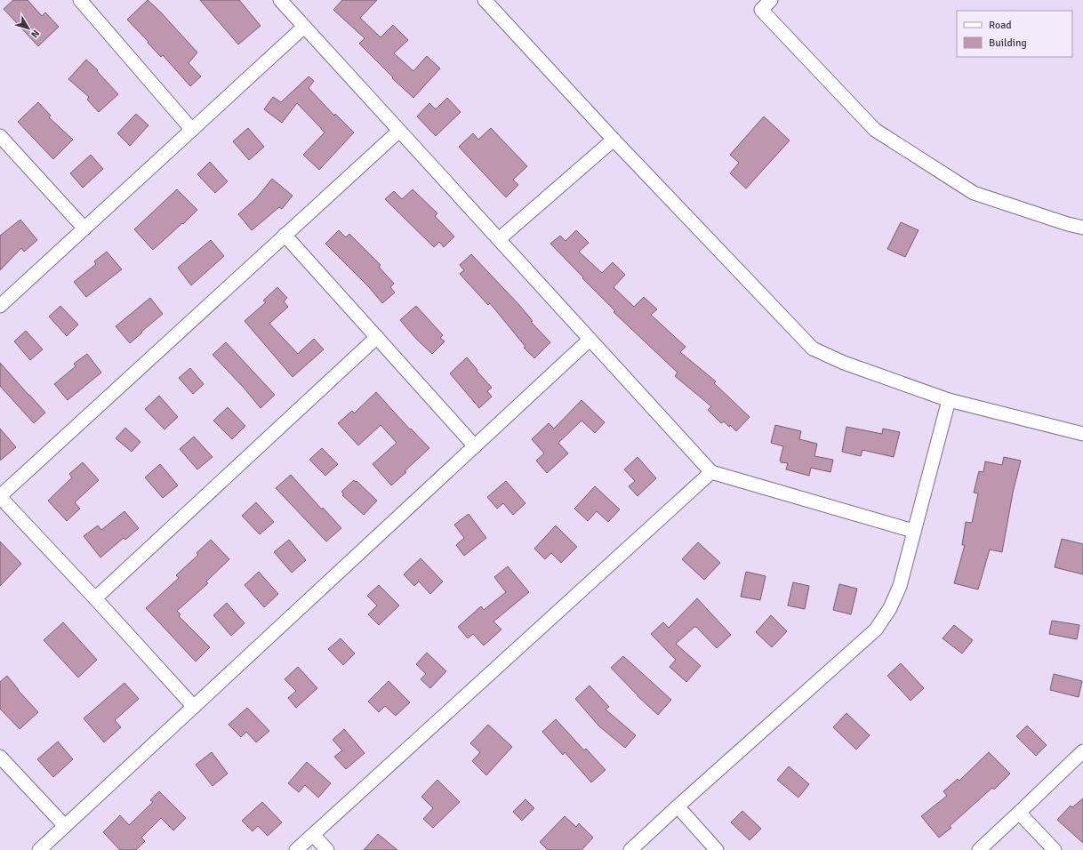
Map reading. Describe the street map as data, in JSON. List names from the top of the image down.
{
  "legend": ["Road", "Building"],
  "north": "bottom right"
}
